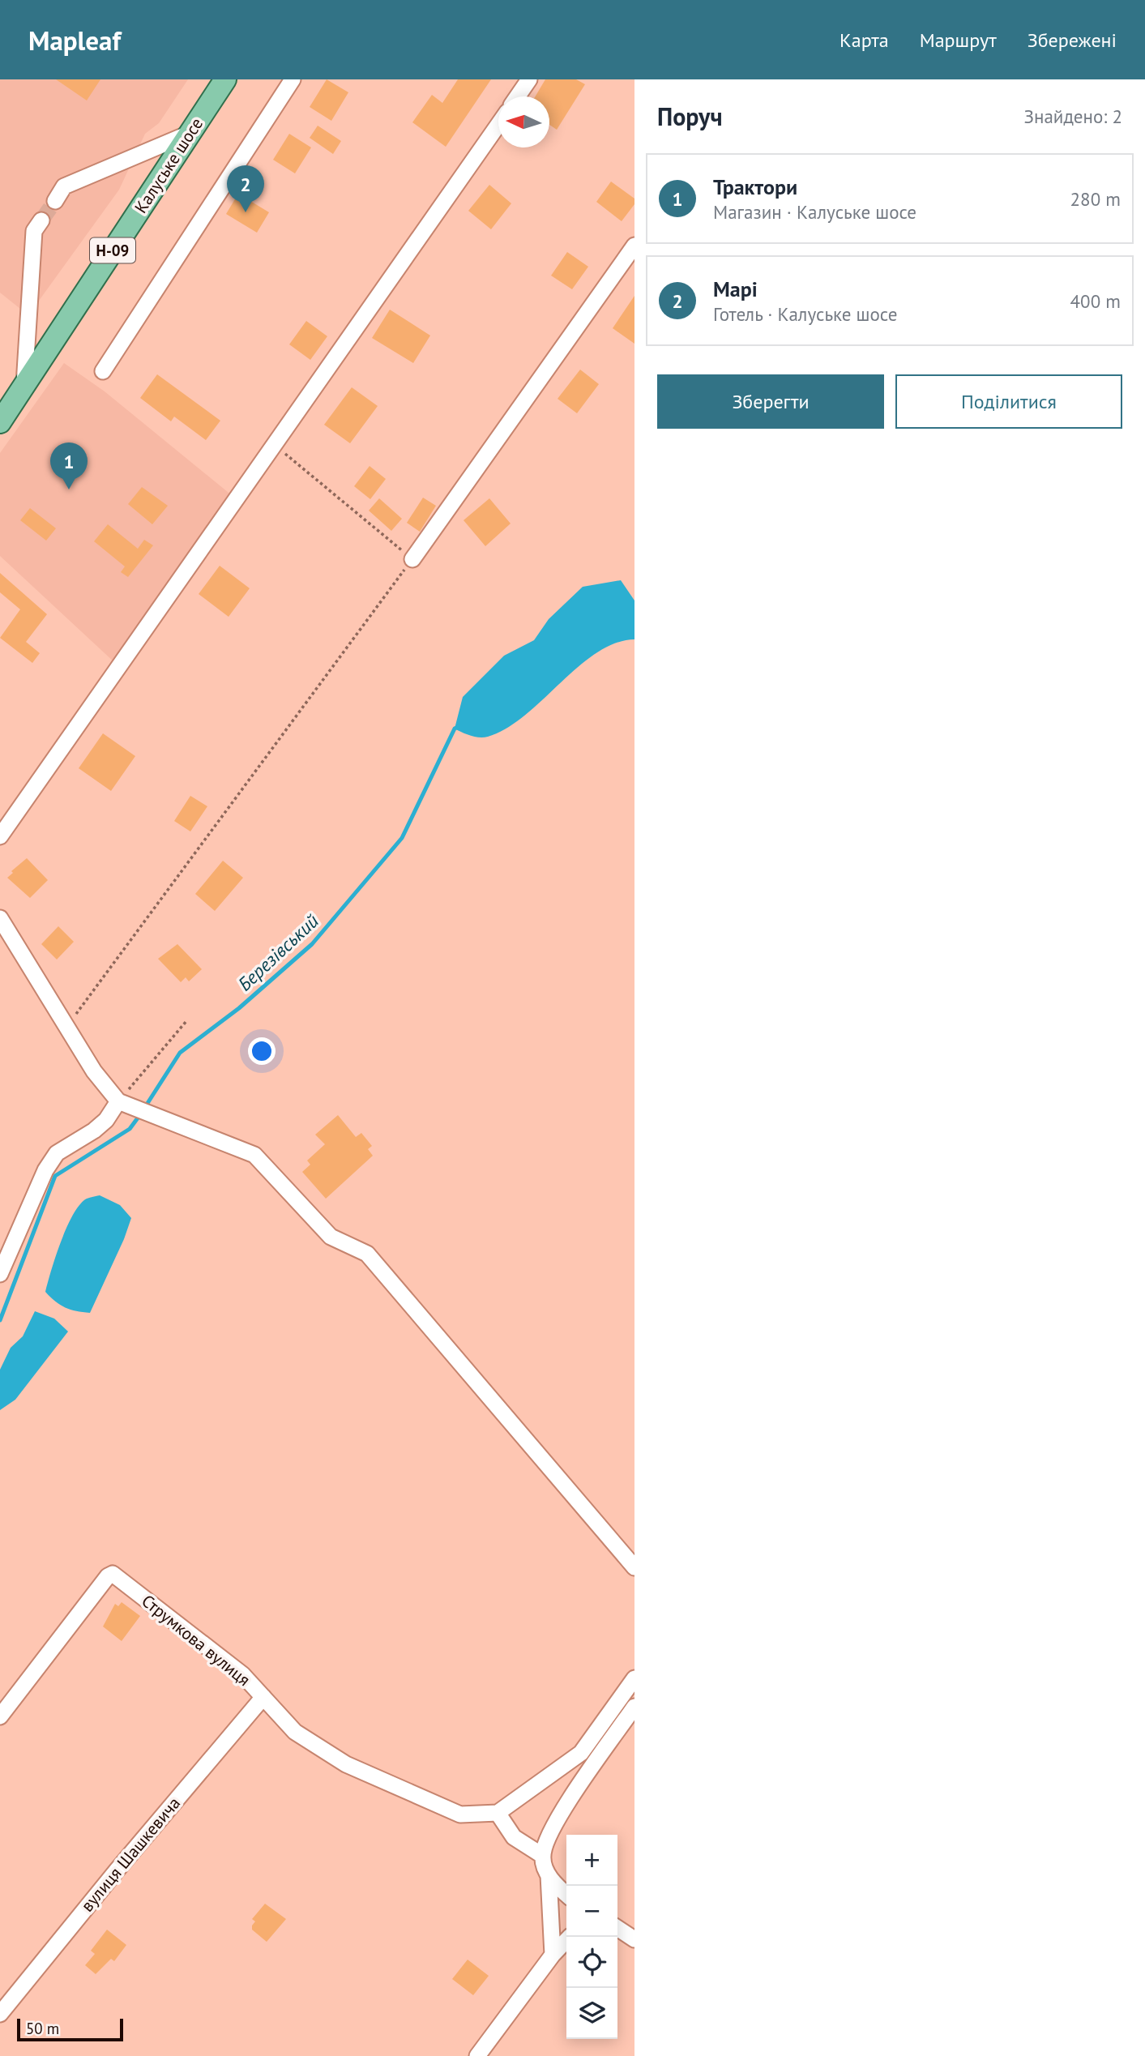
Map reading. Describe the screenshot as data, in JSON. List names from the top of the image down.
{
  "streets": {
    "main road": ["Калуське шосе", "Н-09"],
    "street": ["Струмкова вулиця", "вулиця Шашкевича"]
  },
  "crossings": [
    ["Струмкова вулиця", "вулиця Шашкевича"]
  ],
  "water": ["Березівський"],
  "scale_bar": "50 m",
  "north": "left",
  "page": {
    "header": "Mapleaf",
    "nav": ["Карта", "Маршрут", "Збережені"],
    "heading": ["Поруч", "Знайдено: 2"],
    "list": [
      {
        "mark": "1",
        "name": "Трактори",
        "note": "Магазин · Калуське шосе",
        "value": "280 m"
      },
      {
        "mark": "2",
        "name": "Марі",
        "note": "Готель · Калуське шосе",
        "value": "400 m"
      }
    ],
    "pins": ["2", "1"],
    "buttons": ["Зберегти", "Поділитися"],
    "map_buttons": ["+", "−"],
    "scale": "50 m"
  }
}
